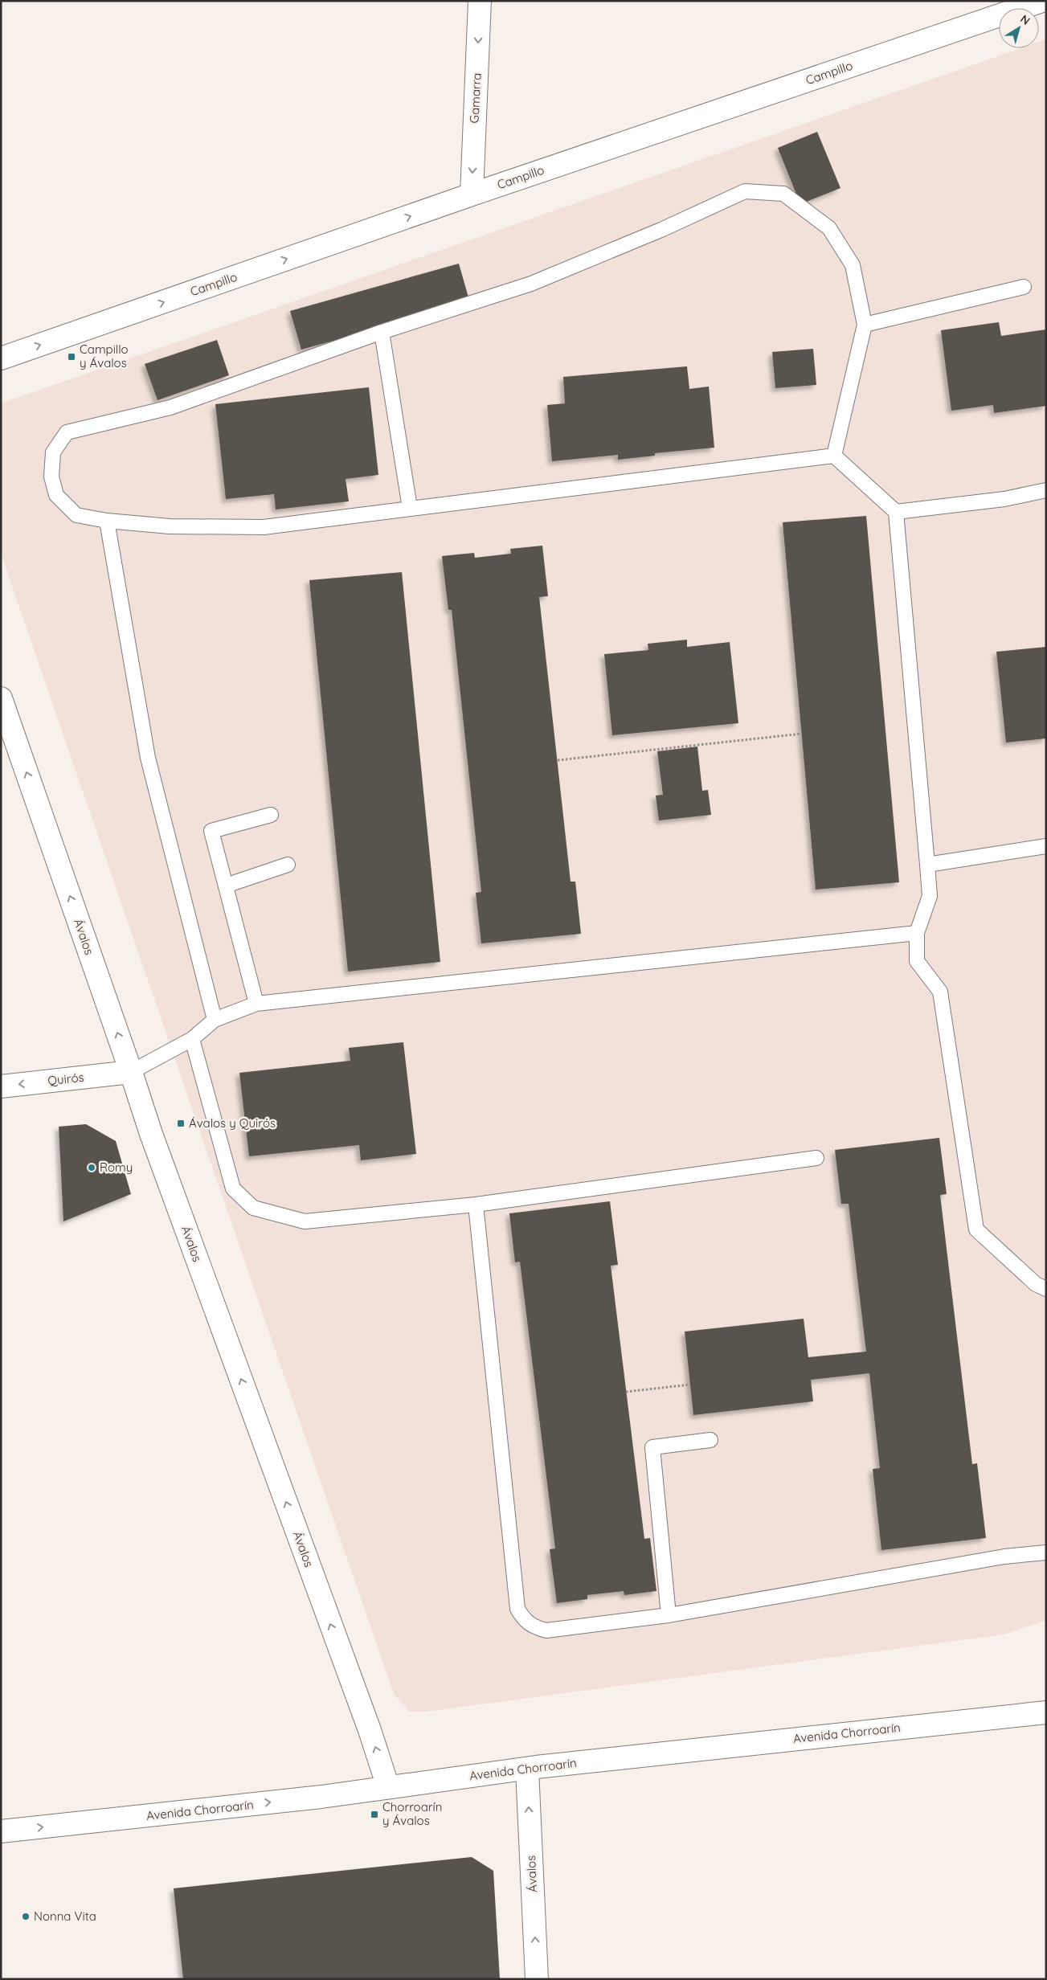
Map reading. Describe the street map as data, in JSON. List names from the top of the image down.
{
  "streets": {
    "street": [
      "Campillo",
      "Gamarra",
      "Ávalos",
      "Quirós",
      "Avenida Chorroarín"
    ]
  },
  "crossings": [
    ["Campillo", "Gamarra"],
    ["Ávalos", "Quirós"],
    ["Ávalos", "Avenida Chorroarín"]
  ],
  "one_way": [
    "Campillo",
    "Gamarra",
    "Ávalos",
    "Quirós",
    "Avenida Chorroarín"
  ],
  "places": {
    "transit": ["Campillo y Ávalos", "Ávalos y Quirós", "Chorroarín y Ávalos"],
    "other": ["Romy", "Nonna Vita"]
  },
  "north": "top right"
}
